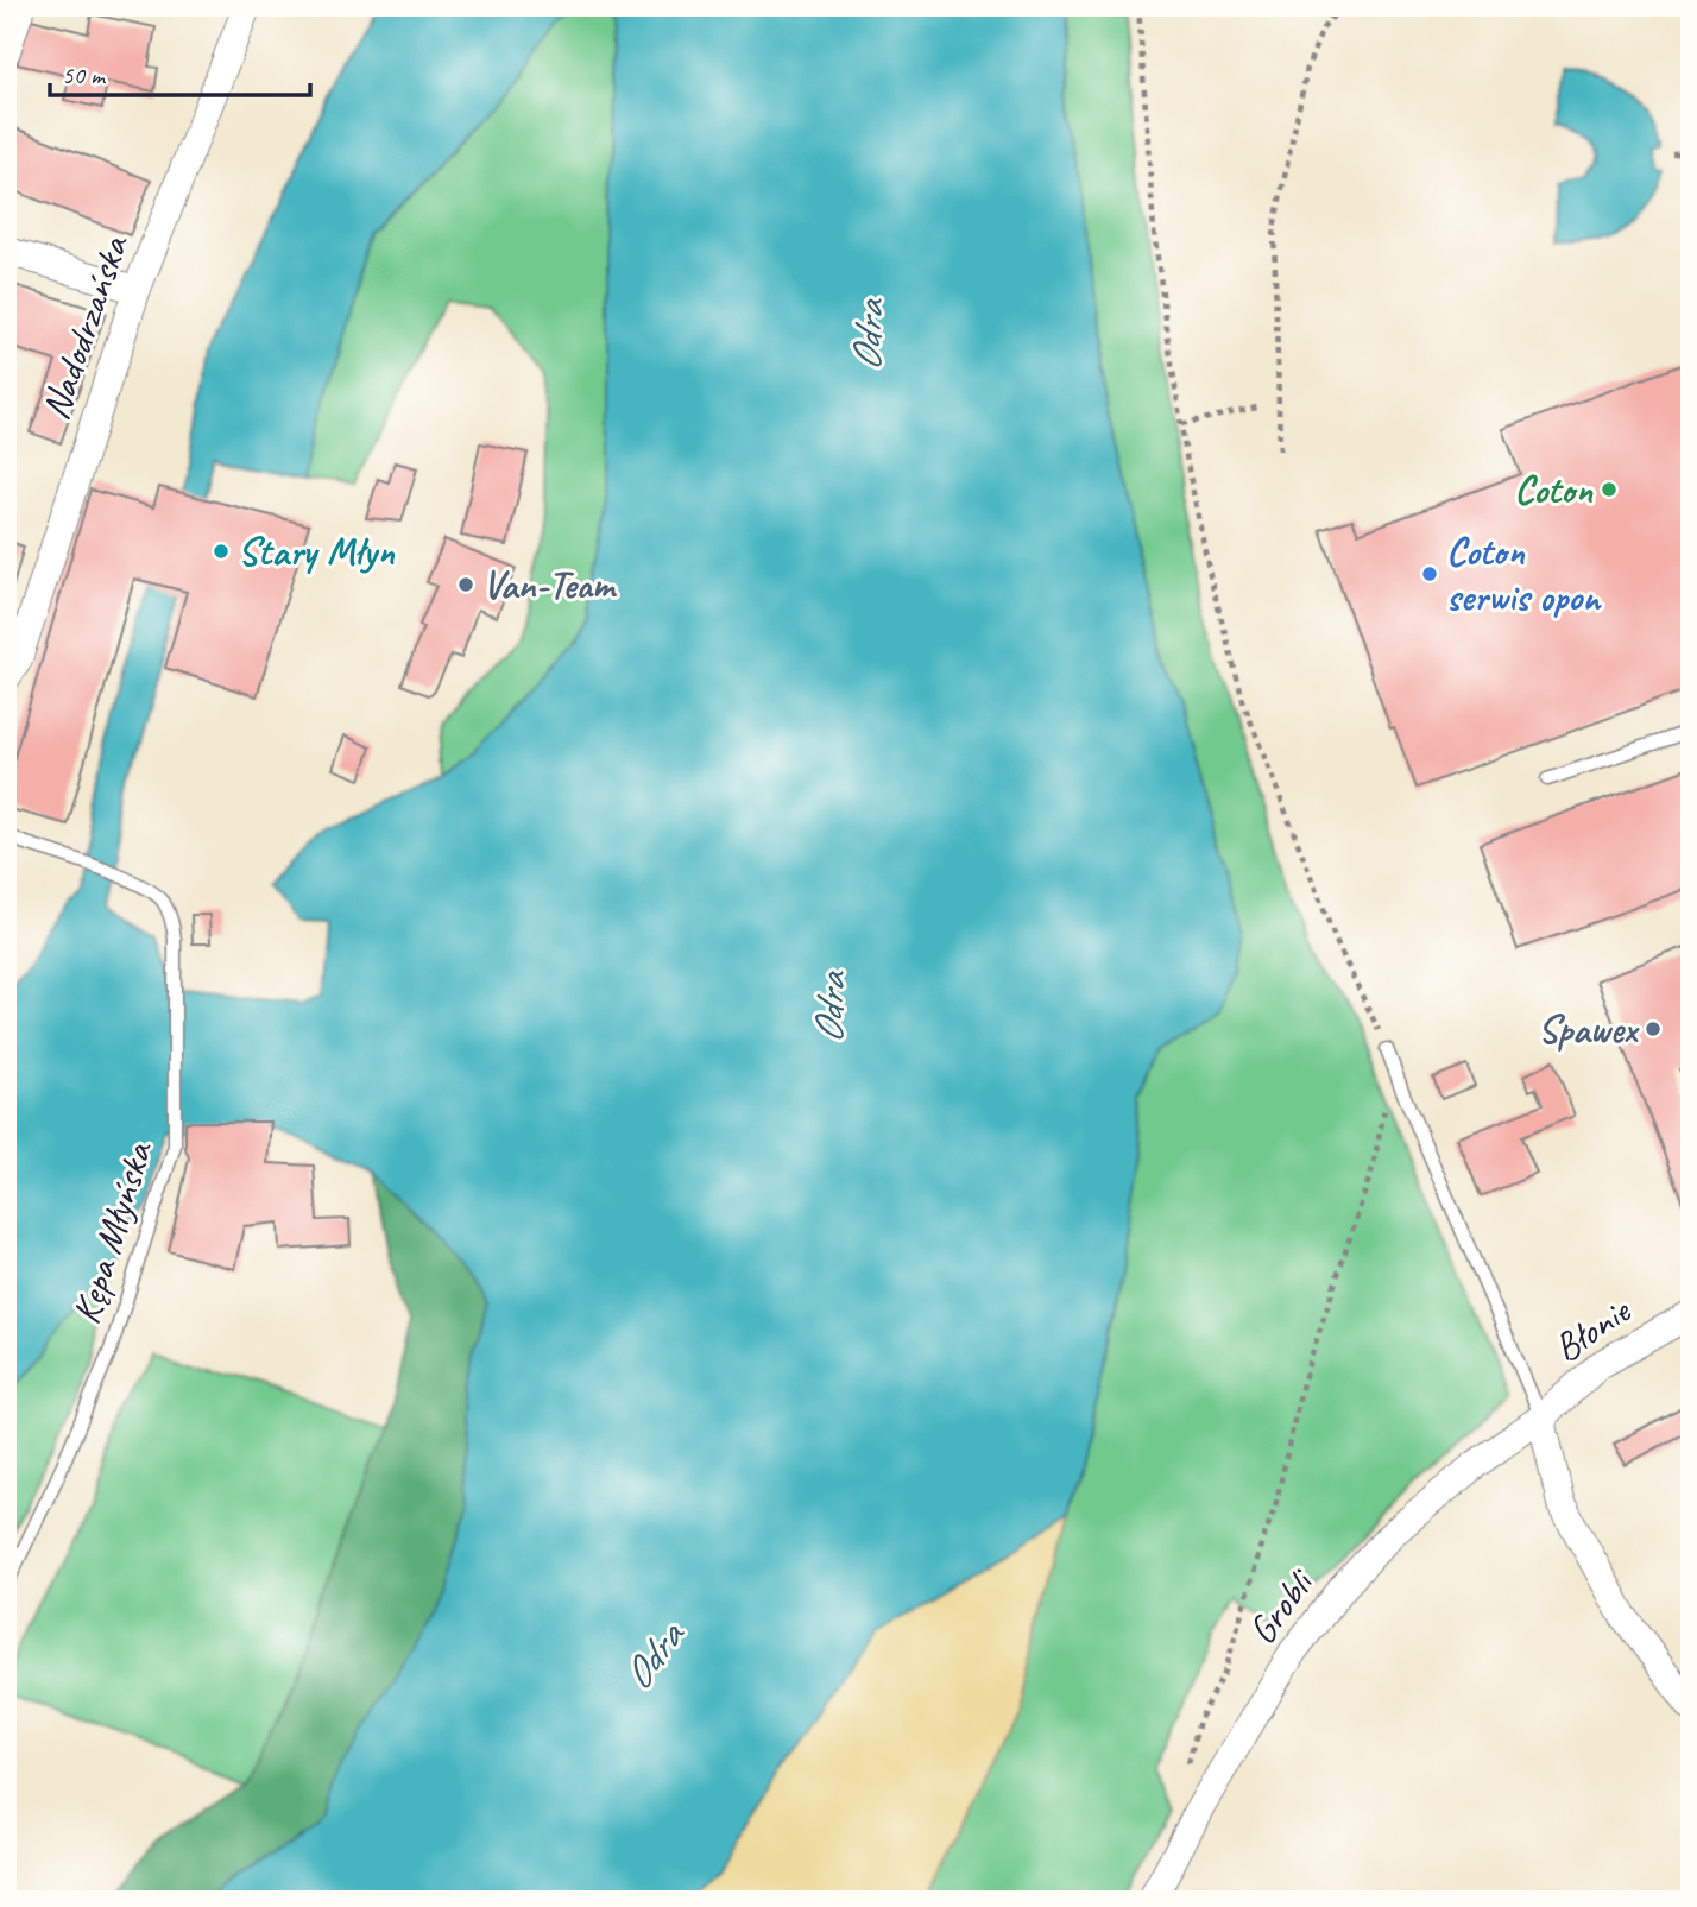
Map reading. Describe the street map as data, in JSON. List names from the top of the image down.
{
  "streets": {
    "street": ["Nadodrzańska", "Błonie", "Grobli"],
    "lane": ["Kępa Młyńska"]
  },
  "crossings": [
    ["Błonie", "Grobli"]
  ],
  "water": ["Odra"],
  "places": [
    "Coton",
    "Stary Młyn",
    "Coton serwis opon",
    "Van-Team",
    "Spawex"
  ],
  "scale_bar": "50 m"
}
